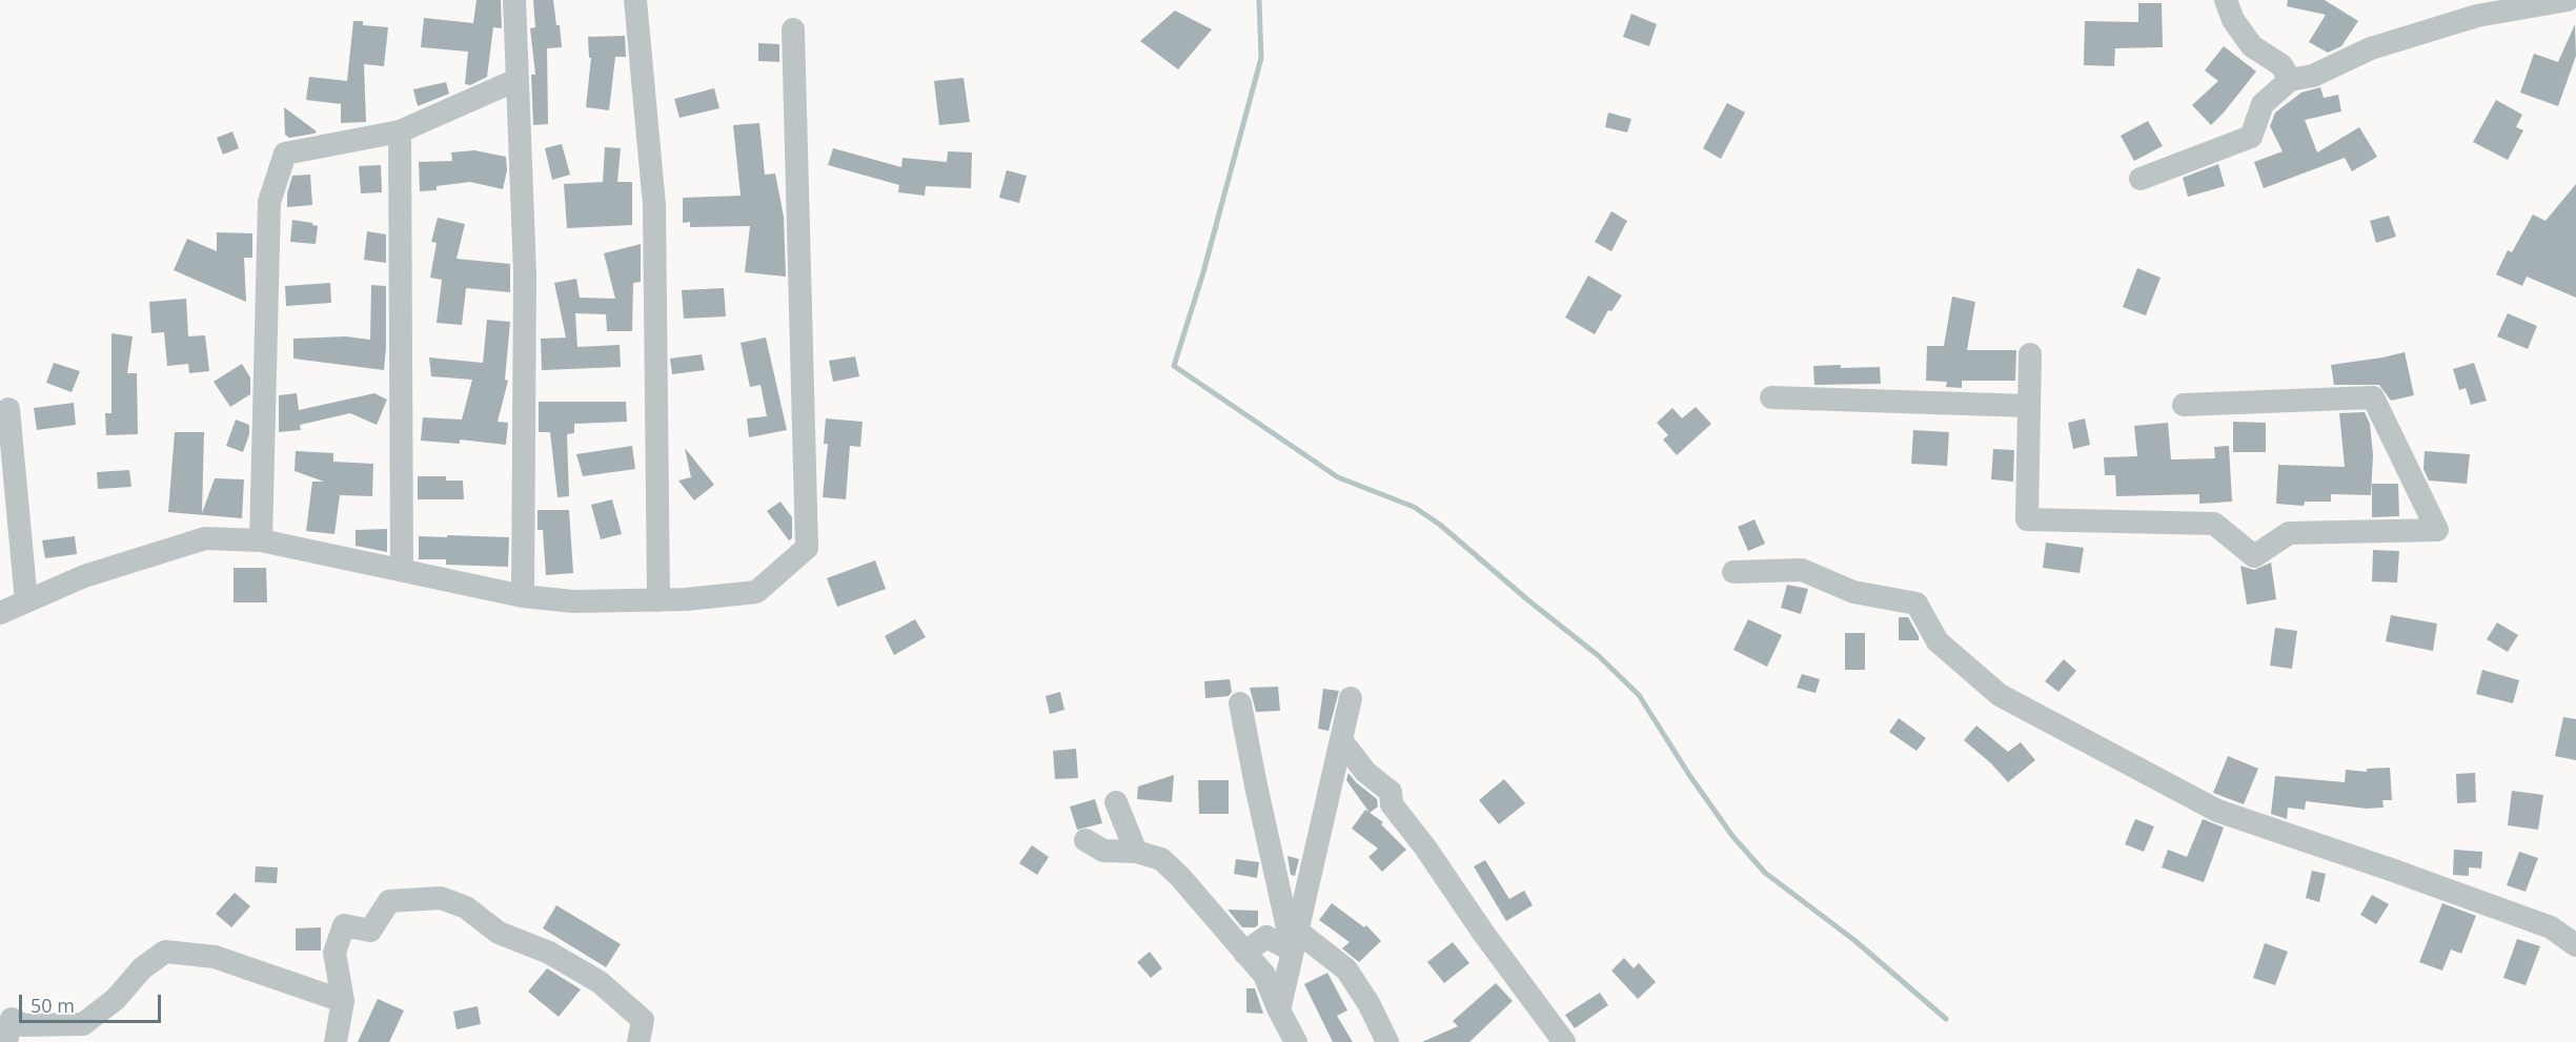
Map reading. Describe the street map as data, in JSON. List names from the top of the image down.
{
  "scale_bar": "50 m"
}
